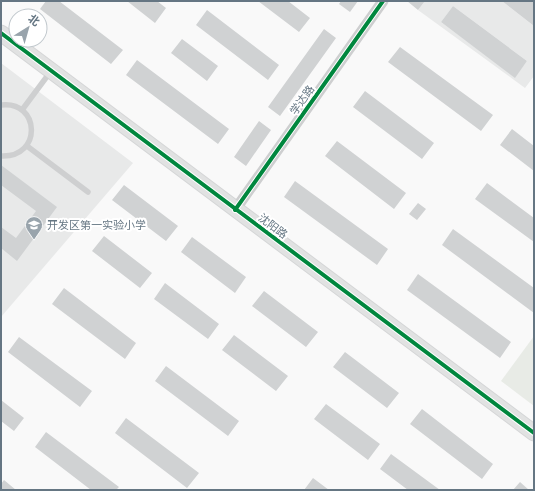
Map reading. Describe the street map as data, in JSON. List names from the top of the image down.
{
  "streets": {
    "street": ["学达路", "沈阳路"]
  },
  "crossings": [
    ["学达路", "沈阳路"]
  ],
  "places": {
    "school or university": ["开发区第一实验小学"]
  },
  "north": "top right"
}
